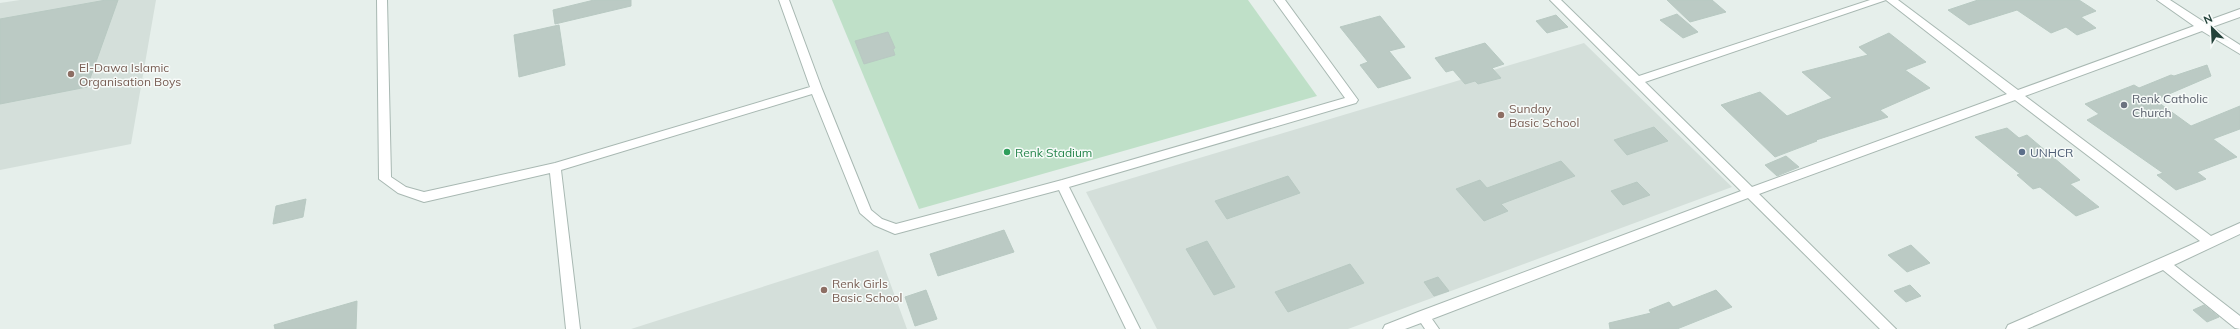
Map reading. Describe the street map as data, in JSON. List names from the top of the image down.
{
  "places": [
    "El-Dawa Islamic Organisation Boys",
    "Renk Catholic Church",
    "Sunday Basic School",
    "Renk Stadium",
    "UNHCR",
    "Renk Girls Basic School"
  ],
  "north": "top left"
}
